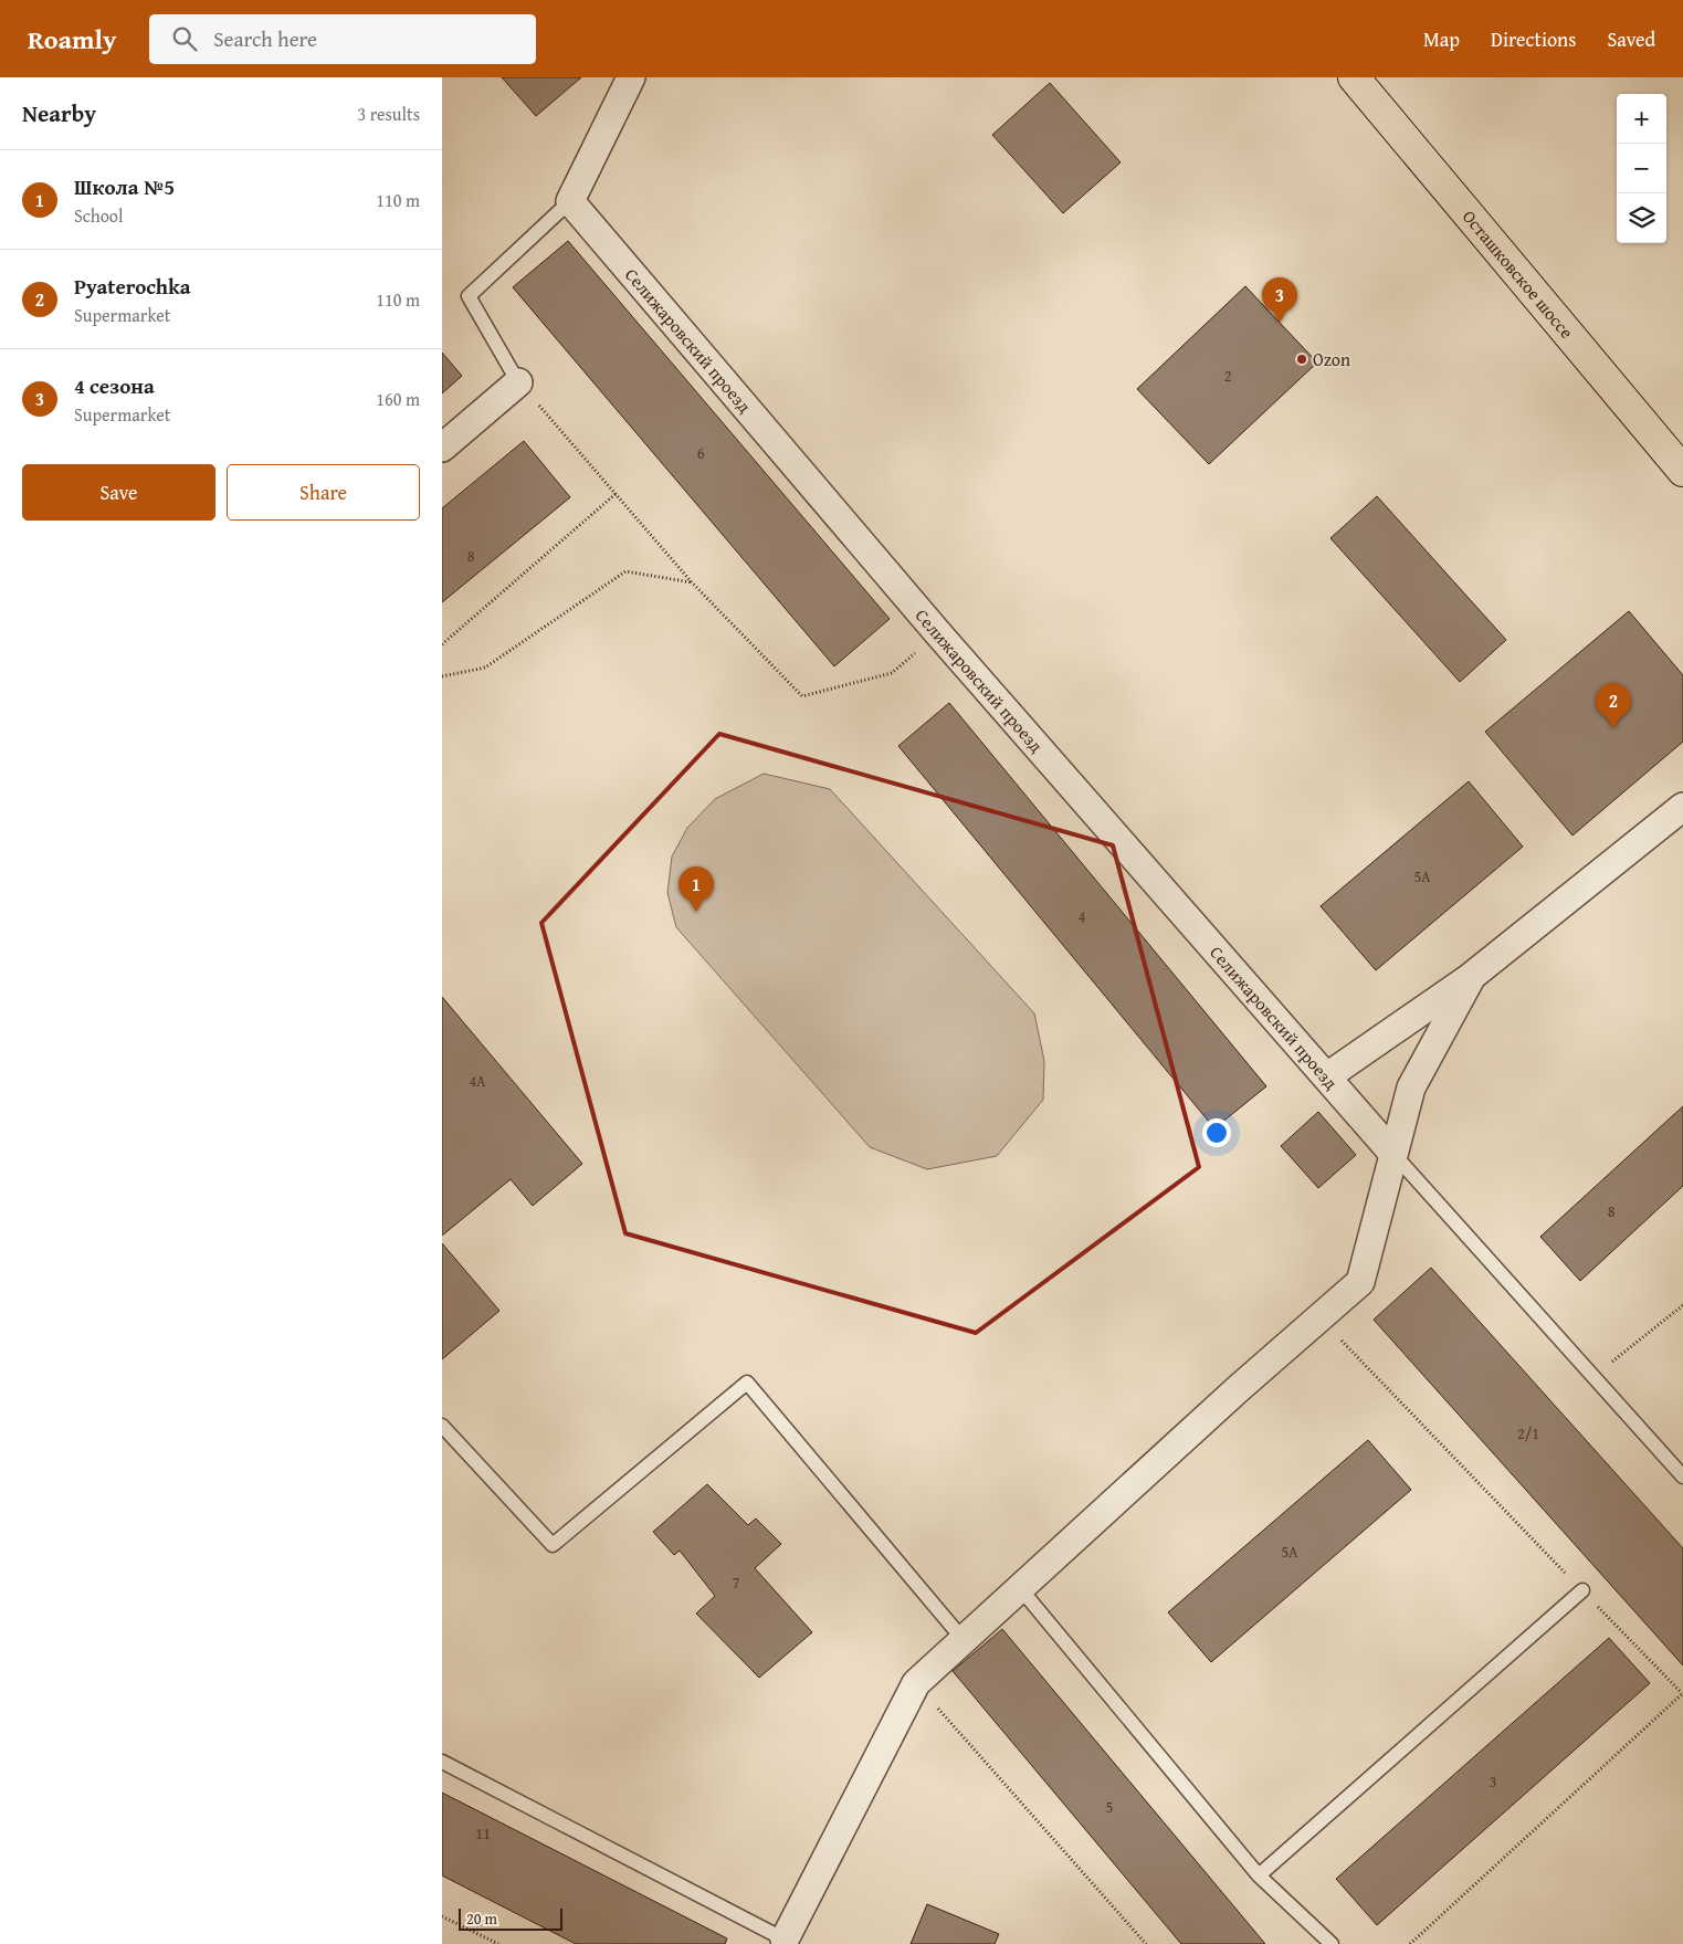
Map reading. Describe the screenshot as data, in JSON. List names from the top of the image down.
{
  "streets": {
    "main road": ["Осташковское шоссе"],
    "street": ["Селижаровский проезд"]
  },
  "places": ["Ozon"],
  "house_numbers": [
    "2",
    "6",
    "8",
    "5А",
    "4",
    "4А",
    "8",
    "2/1",
    "5А",
    "7",
    "3",
    "5",
    "11"
  ],
  "scale_bar": "20 m",
  "page": {
    "header": "Roamly",
    "search": "Search here",
    "nav": ["Map", "Directions", "Saved"],
    "heading": ["Nearby", "3 results"],
    "map_buttons": ["+", "−"],
    "list": [
      {
        "mark": "1",
        "name": "Школа №5",
        "note": "School",
        "value": "110 m"
      },
      {
        "mark": "2",
        "name": "Pyaterochka",
        "note": "Supermarket",
        "value": "110 m"
      },
      {
        "mark": "3",
        "name": "4 сезона",
        "note": "Supermarket",
        "value": "160 m"
      }
    ],
    "pins": ["3", "2", "1"],
    "buttons": ["Save", "Share"],
    "scale": "20 m"
  }
}
